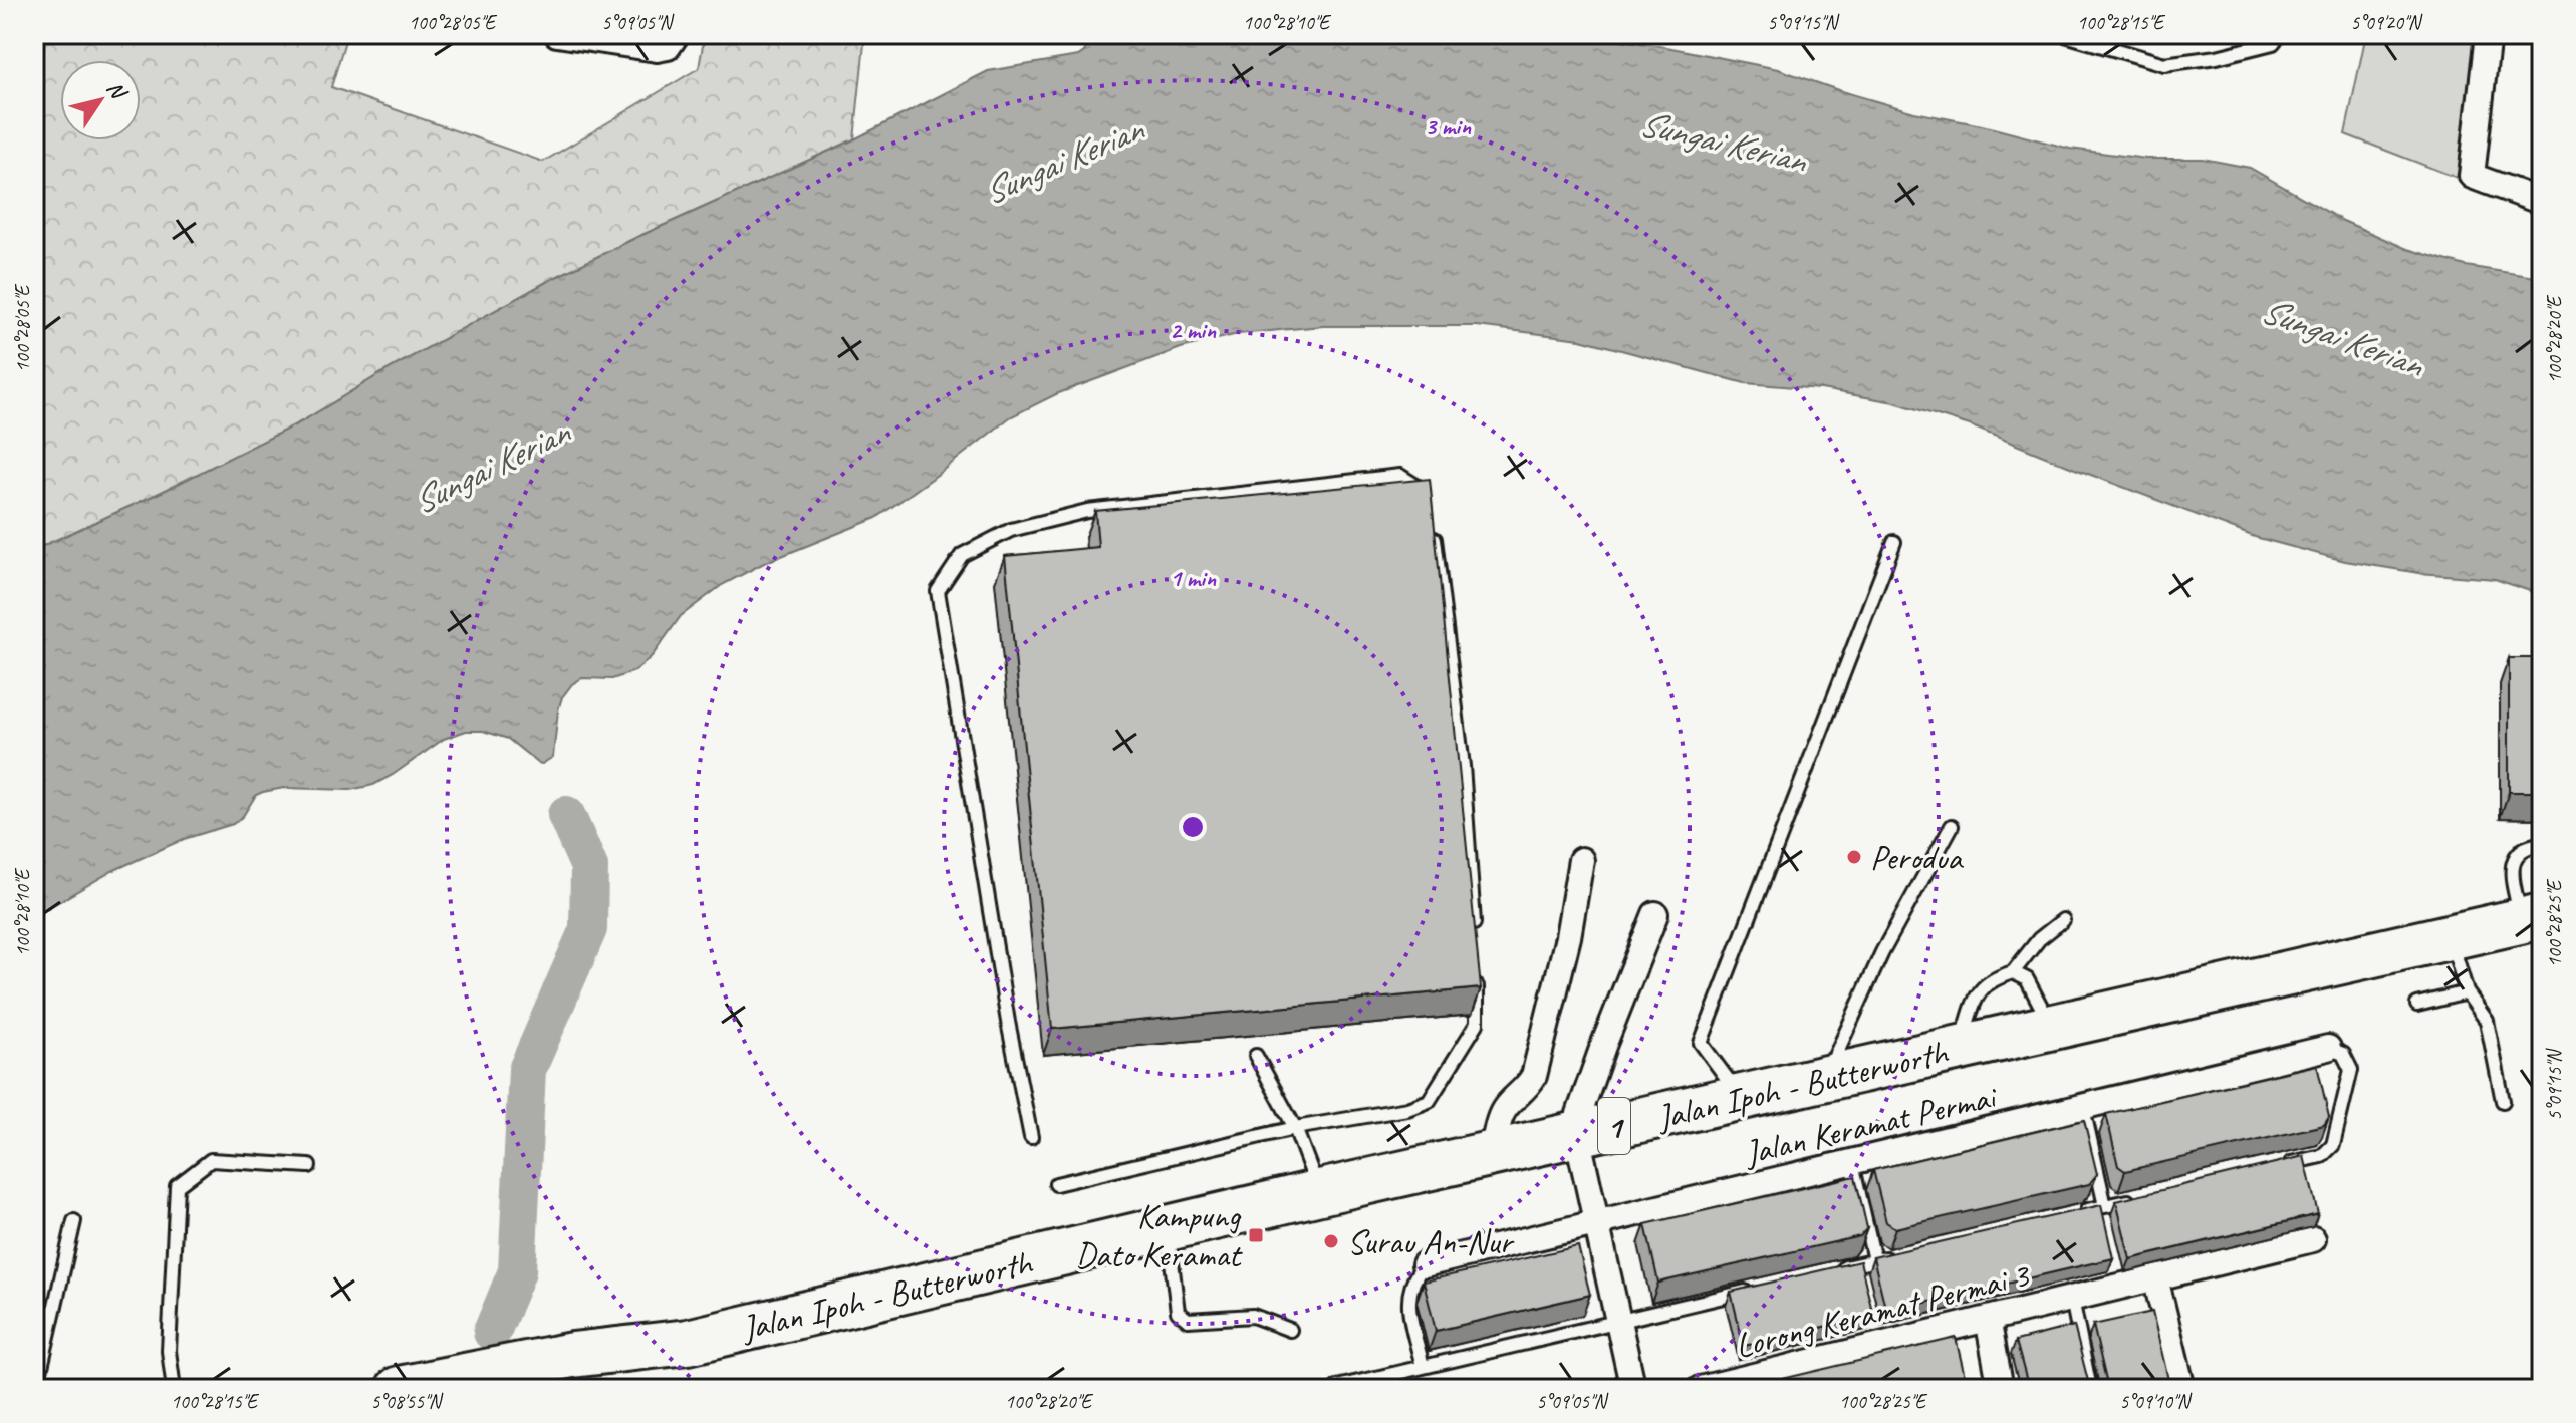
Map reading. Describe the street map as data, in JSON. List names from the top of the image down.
{
  "streets": {
    "highway": ["Jalan Ipoh - Butterworth", "1"],
    "street": ["Jalan Keramat Permai", "Lorong Keramat Permai 3"]
  },
  "water": ["Sungai Kerian"],
  "places": {
    "other": ["Perodua", "Surau An-Nur"],
    "transit": ["Kampung Dato Keramat"]
  },
  "north": "top right",
  "coordinates": [
    "100°28'05\"E",
    "5°09'05\"N",
    "100°28'10\"E",
    "5°09'15\"N",
    "100°28'15\"E",
    "5°09'20\"N",
    "100°28'20\"E",
    "100°28'25\"E",
    "5°08'55\"N",
    "5°09'10\"N"
  ],
  "rings": ["3 min", "2 min", "1 min"]
}
